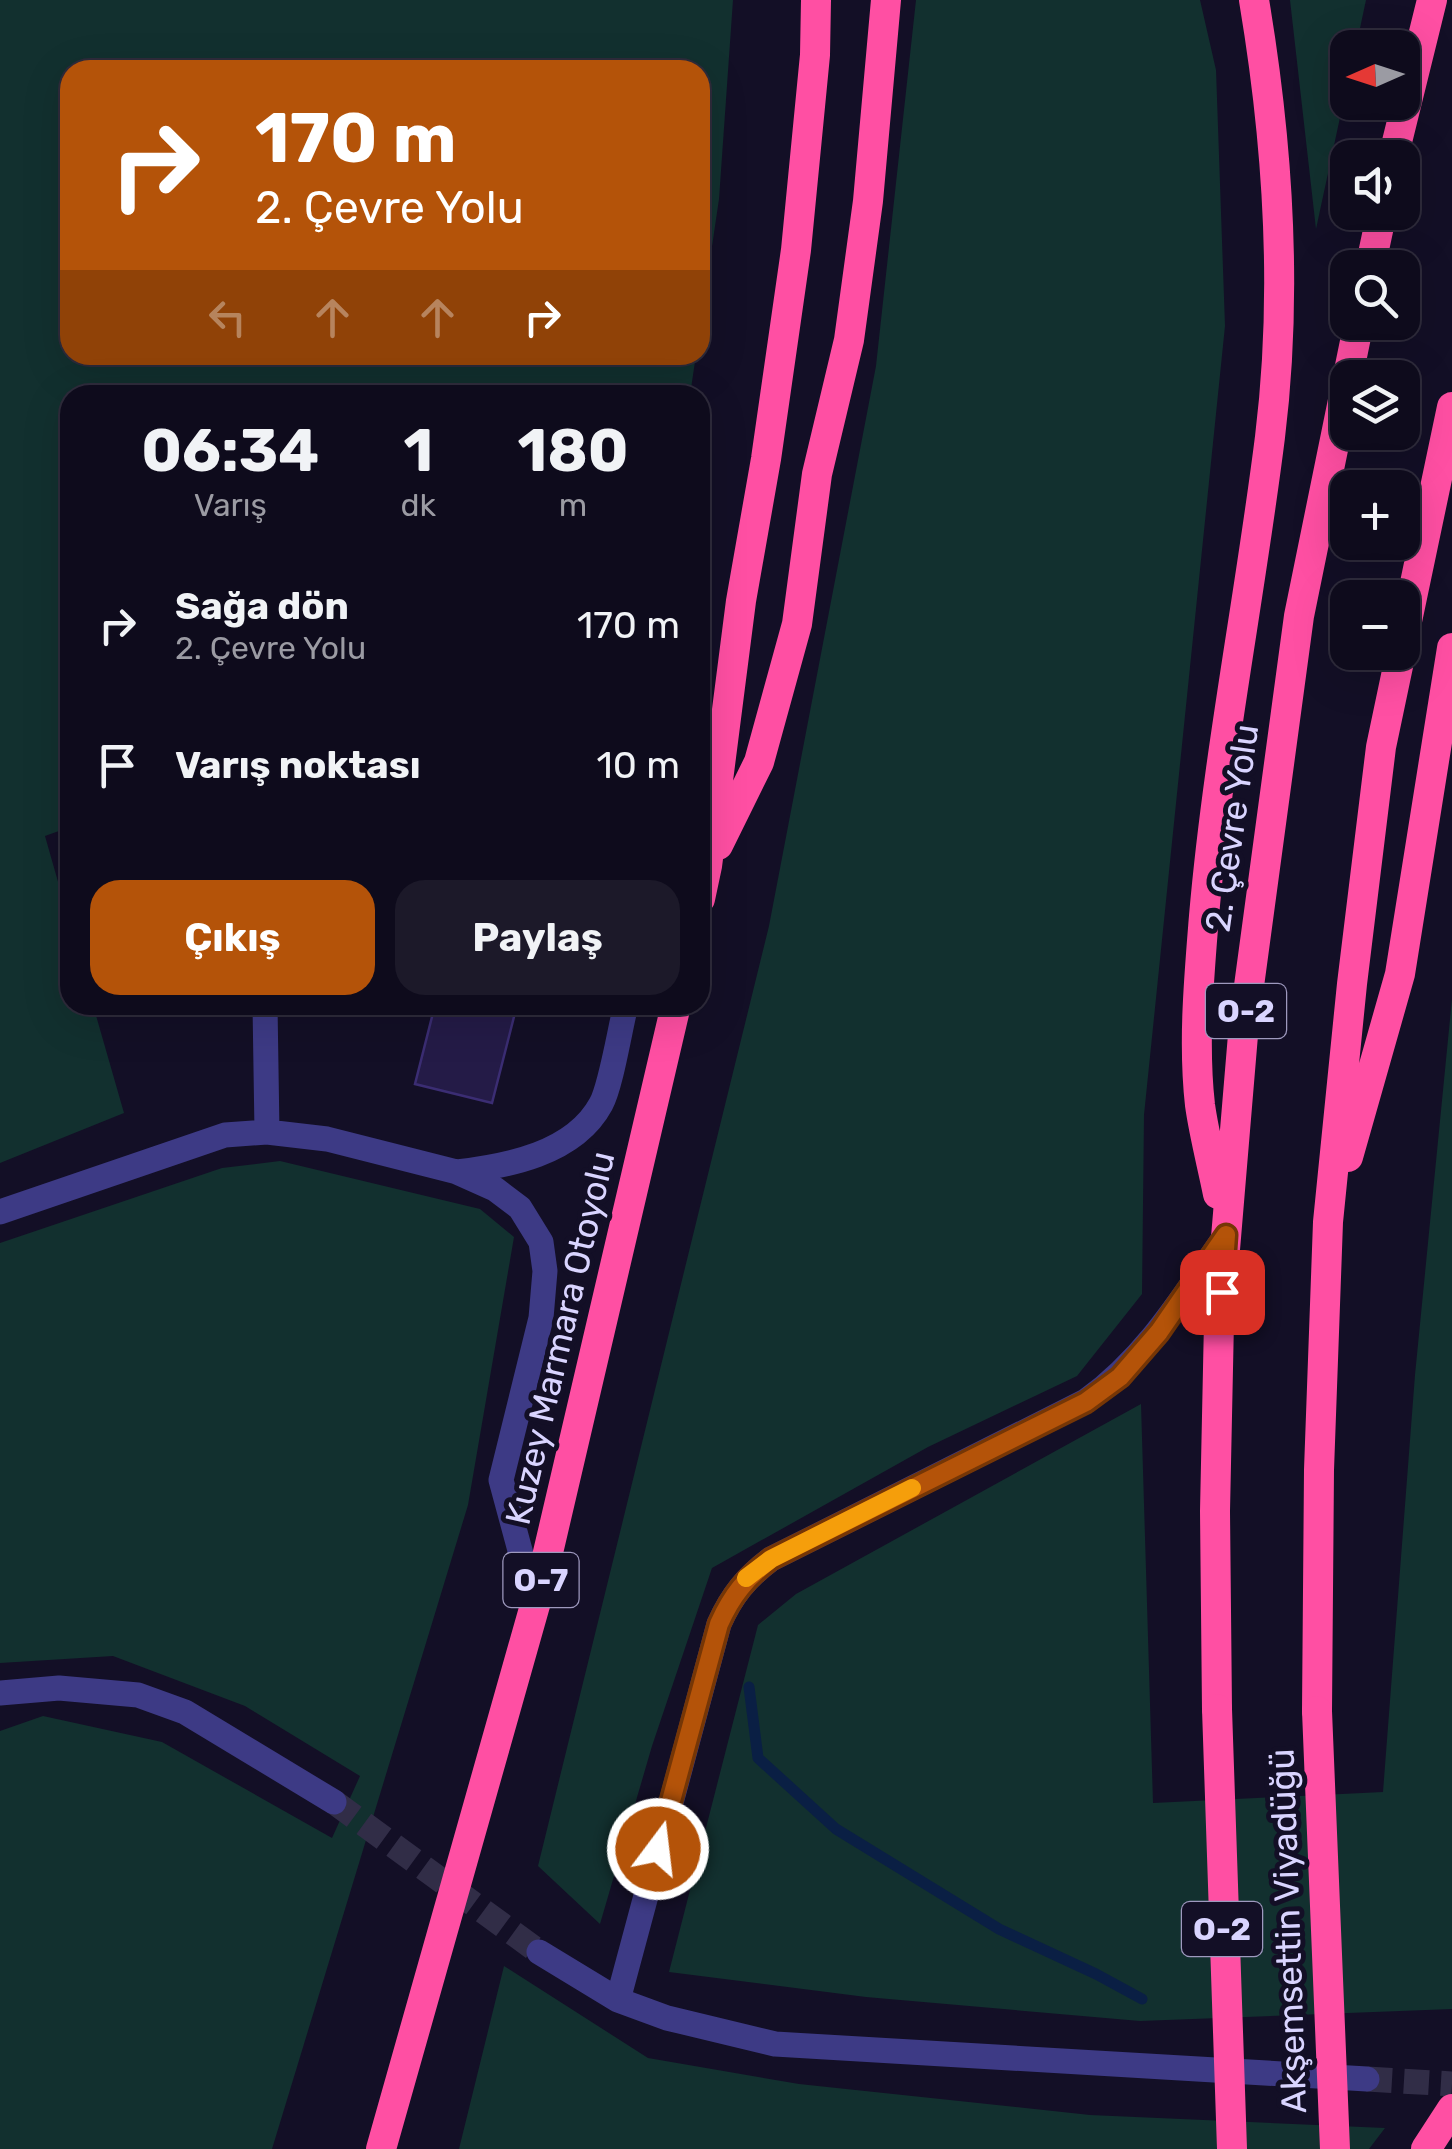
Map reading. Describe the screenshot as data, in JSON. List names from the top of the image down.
{
  "streets": {
    "highway": [
      "2. Çevre Yolu",
      "O-2",
      "Kuzey Marmara Otoyolu",
      "O-7",
      "Akşemsettin Viyadüğü"
    ]
  },
  "crossings": [
    ["2. Çevre Yolu", "Akşemsettin Viyadüğü"]
  ],
  "north": "left",
  "page": {
    "map_buttons": ["+", "−"],
    "turn": ["170 m", "2. Çevre Yolu"],
    "eta": [
      "06:34",
      "Varış",
      "1",
      "dk",
      "180",
      "m"
    ],
    "list": [
      {
        "name": "Sağa dön",
        "note": "2. Çevre Yolu",
        "value": "170 m"
      },
      {
        "name": "Varış noktası",
        "value": "10 m"
      }
    ],
    "buttons": ["Çıkış", "Paylaş"]
  }
}
